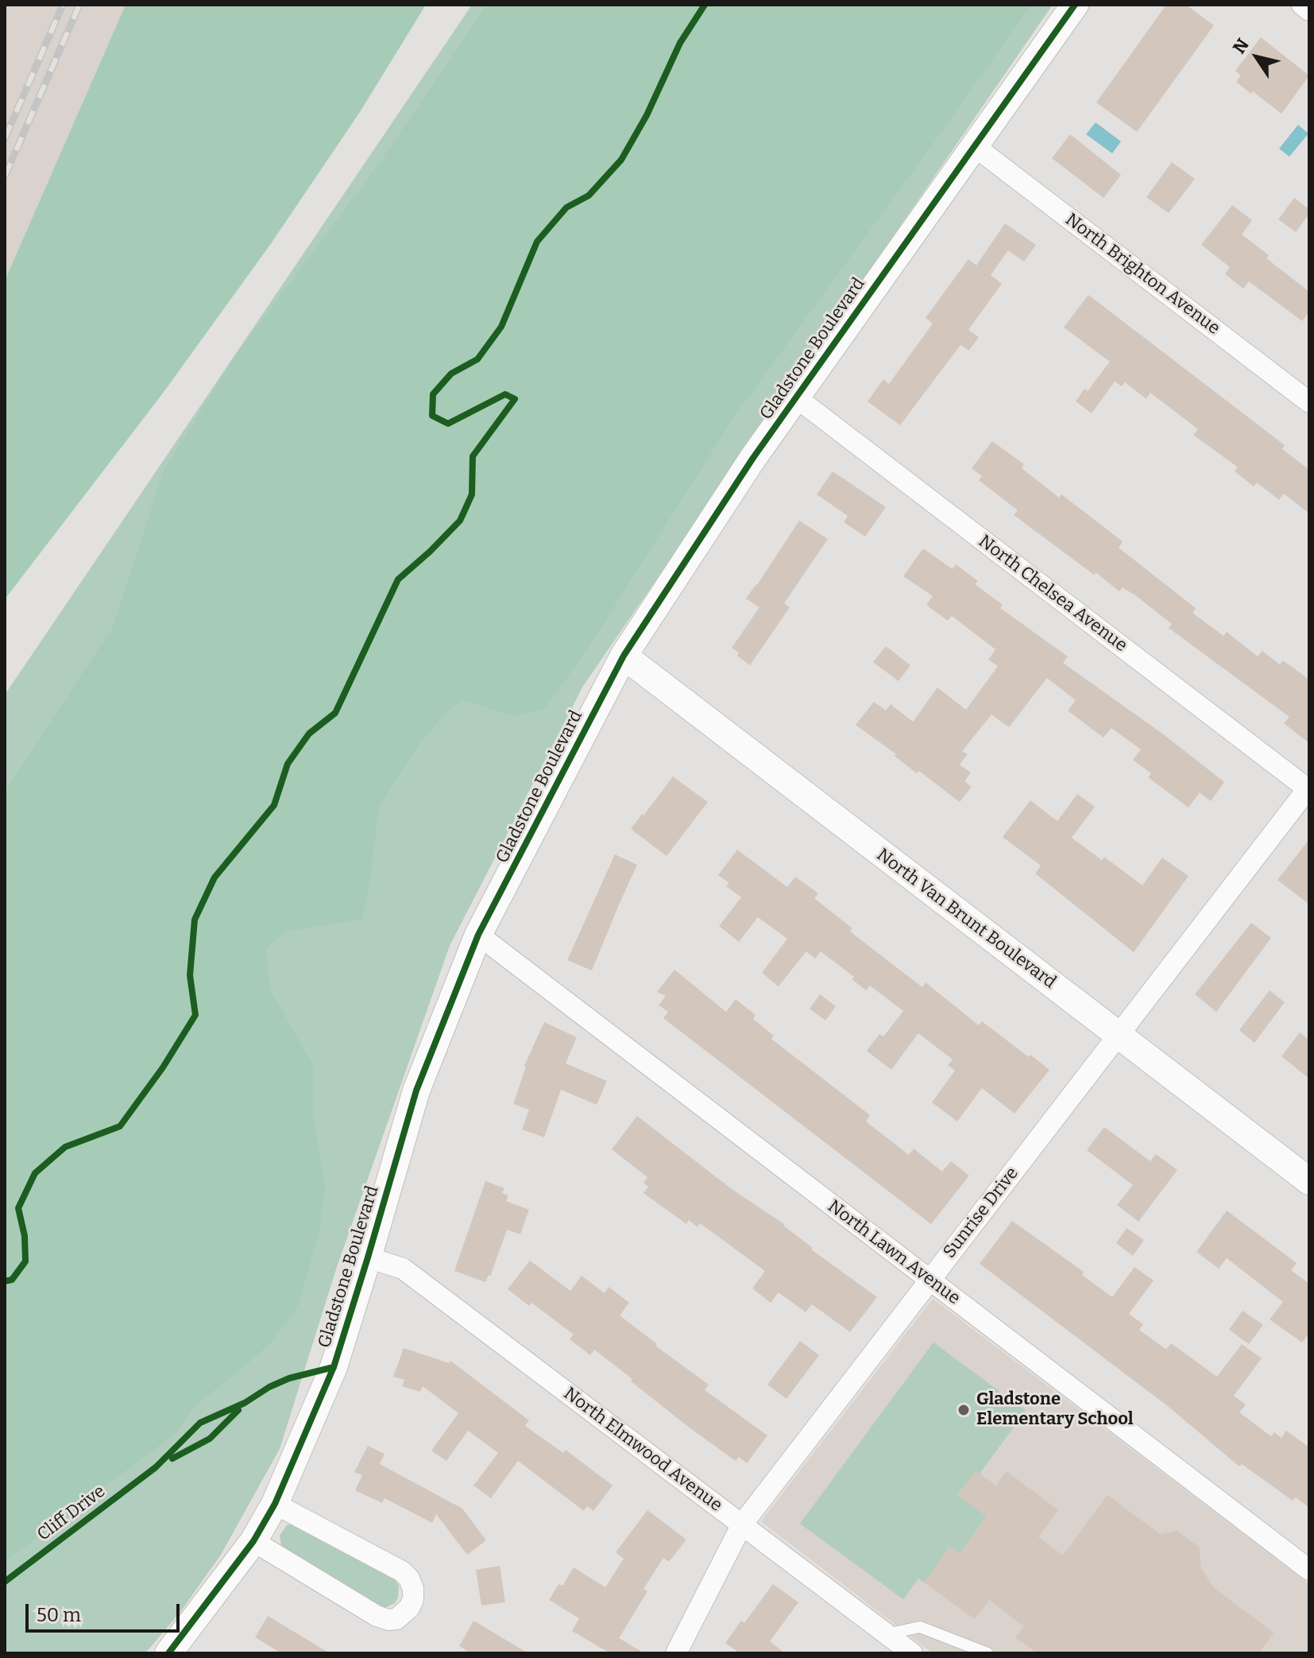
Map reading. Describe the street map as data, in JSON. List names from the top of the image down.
{
  "streets": {
    "street": [
      "North Brighton Avenue",
      "Gladstone Boulevard",
      "North Chelsea Avenue",
      "North Van Brunt Boulevard",
      "Sunrise Drive",
      "North Lawn Avenue",
      "North Elmwood Avenue"
    ],
    "cycle path": ["Cliff Drive"]
  },
  "crossings": [
    ["North Brighton Avenue", "Gladstone Boulevard"],
    ["Gladstone Boulevard", "North Chelsea Avenue"],
    ["Gladstone Boulevard", "North Van Brunt Boulevard"],
    ["Gladstone Boulevard", "North Lawn Avenue"],
    ["Gladstone Boulevard", "North Elmwood Avenue"],
    ["North Chelsea Avenue", "Sunrise Drive"],
    ["North Van Brunt Boulevard", "Sunrise Drive"],
    ["Sunrise Drive", "North Lawn Avenue"],
    ["Sunrise Drive", "North Elmwood Avenue"]
  ],
  "places": ["Gladstone Elementary School"],
  "scale_bar": "50 m",
  "north": "top left"
}
